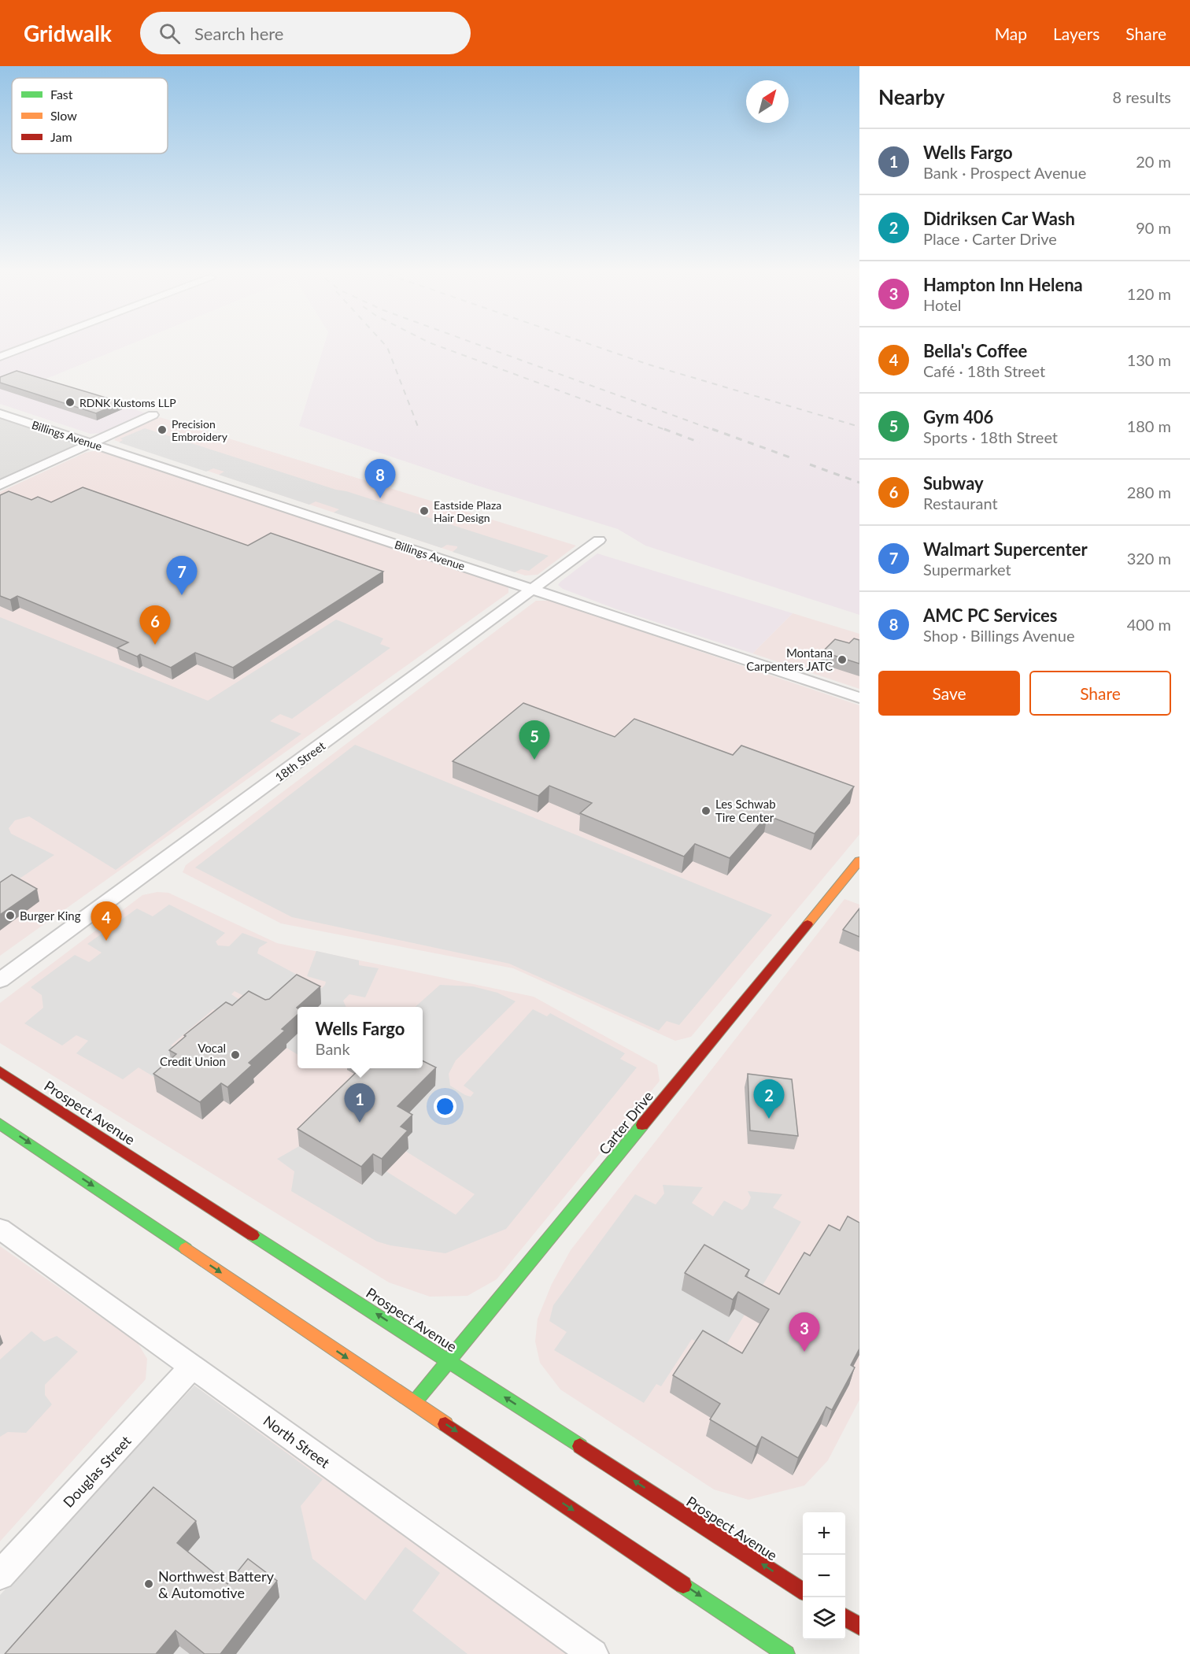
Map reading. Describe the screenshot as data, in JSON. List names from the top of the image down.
{
  "streets": {
    "main road": ["Prospect Avenue", "Carter Drive"],
    "street": [
      "Billings Avenue",
      "18th Street",
      "North Street",
      "Douglas Street"
    ]
  },
  "crossings": [
    ["Billings Avenue", "18th Street"],
    ["Prospect Avenue", "Carter Drive"],
    ["North Street", "Douglas Street"]
  ],
  "places": [
    "RDNK Kustoms LLP",
    "Precision Embroidery",
    "Eastside Plaza Hair Design",
    "Montana Carpenters JATC",
    "Les Schwab Tire Center",
    "Burger King",
    "Vocal Credit Union",
    "Northwest Battery & Automotive"
  ],
  "legend": ["Fast", "Slow", "Jam"],
  "north": "top right",
  "page": {
    "header": "Gridwalk",
    "search": "Search here",
    "nav": ["Map", "Layers", "Share"],
    "heading": ["Nearby", "8 results"],
    "list": [
      {
        "mark": "1",
        "name": "Wells Fargo",
        "note": "Bank · Prospect Avenue",
        "value": "20 m"
      },
      {
        "mark": "2",
        "name": "Didriksen Car Wash",
        "note": "Place · Carter Drive",
        "value": "90 m"
      },
      {
        "mark": "3",
        "name": "Hampton Inn Helena",
        "note": "Hotel",
        "value": "120 m"
      },
      {
        "mark": "4",
        "name": "Bella's Coffee",
        "note": "Café · 18th Street",
        "value": "130 m"
      },
      {
        "mark": "5",
        "name": "Gym 406",
        "note": "Sports · 18th Street",
        "value": "180 m"
      },
      {
        "mark": "6",
        "name": "Subway",
        "note": "Restaurant",
        "value": "280 m"
      },
      {
        "mark": "7",
        "name": "Walmart Supercenter",
        "note": "Supermarket",
        "value": "320 m"
      },
      {
        "mark": "8",
        "name": "AMC PC Services",
        "note": "Shop · Billings Avenue",
        "value": "400 m"
      }
    ],
    "pins": [
      "8",
      "7",
      "6",
      "5",
      "4",
      "2",
      "1",
      "3"
    ],
    "buttons": ["Save", "Share"],
    "popup": ["Wells Fargo", "Bank"],
    "map_buttons": ["+", "−"]
  }
}
